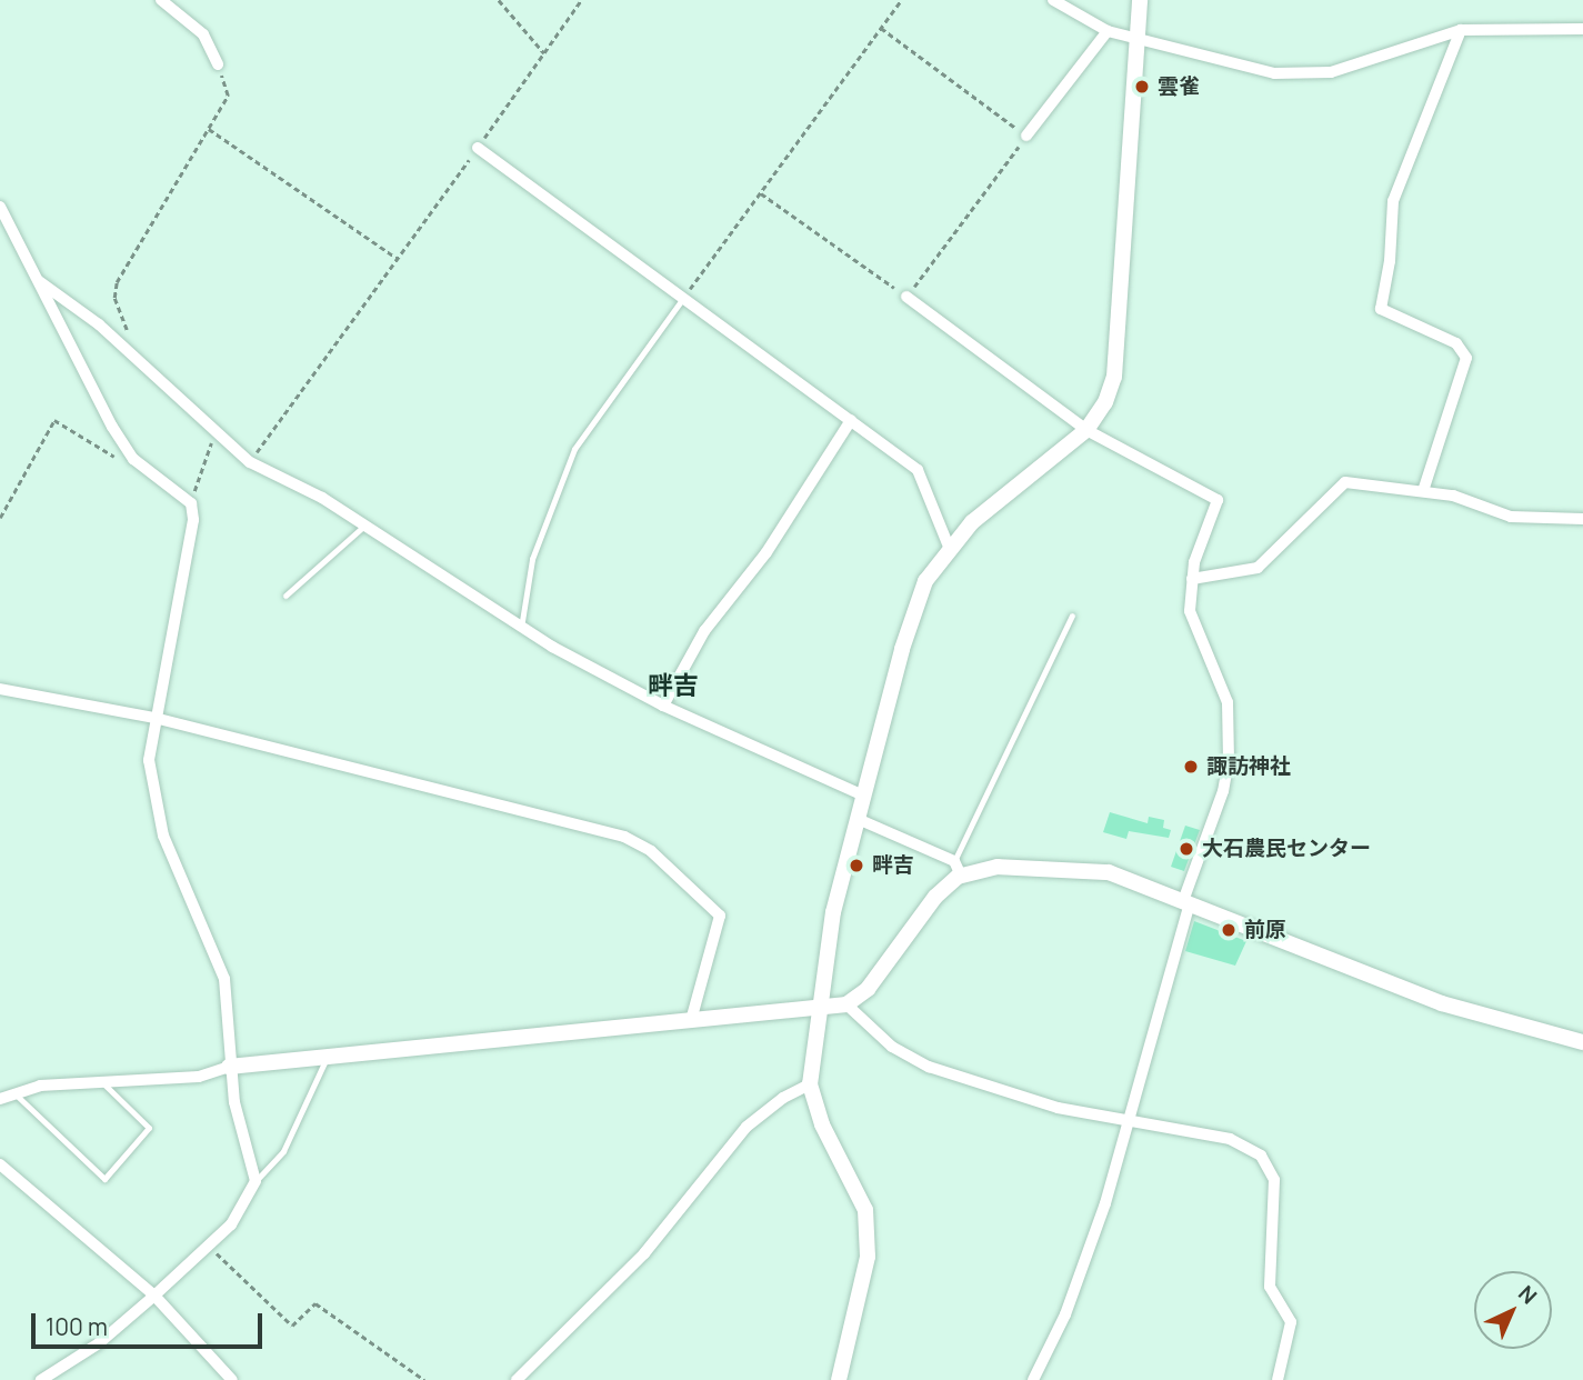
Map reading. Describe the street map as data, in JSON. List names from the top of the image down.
{
  "districts": ["畔吉"],
  "places": [
    "雲雀",
    "諏訪神社",
    "大石農民センター",
    "畔吉",
    "前原"
  ],
  "scale_bar": "100 m",
  "north": "top right"
}
